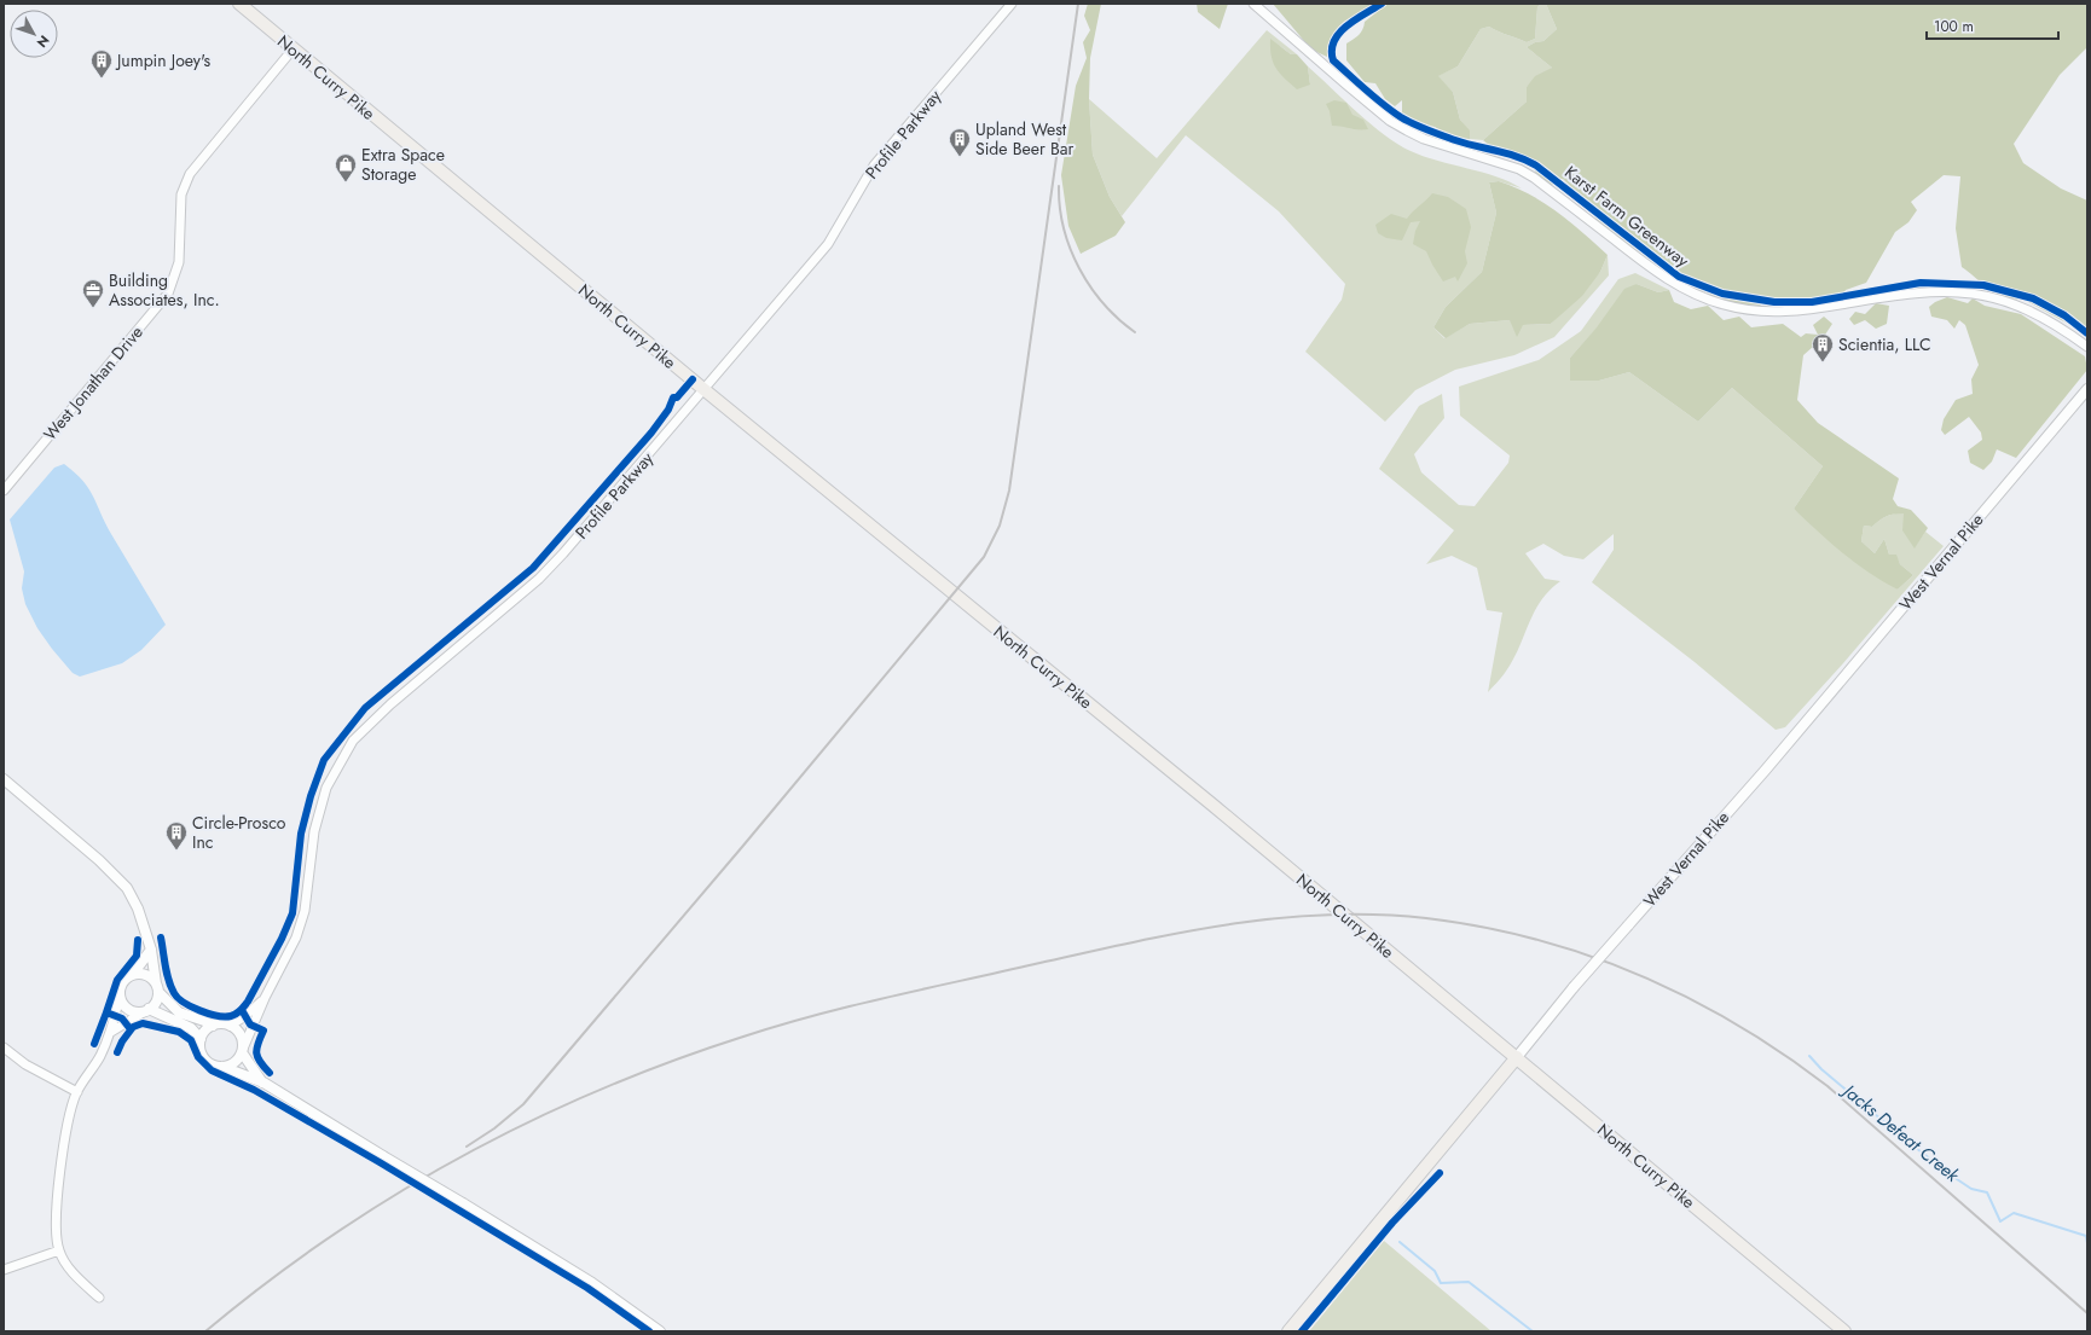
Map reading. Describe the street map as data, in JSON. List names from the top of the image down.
{
  "streets": {
    "main road": ["North Curry Pike", "West Vernal Pike"],
    "street": ["Profile Parkway", "West Jonathan Drive"],
    "cycle path": ["Karst Farm Greenway"]
  },
  "crossings": [
    ["North Curry Pike", "Profile Parkway"],
    ["North Curry Pike", "West Jonathan Drive"],
    ["North Curry Pike", "West Vernal Pike"]
  ],
  "water": ["Jacks Defeat Creek"],
  "places": {
    "building": [
      "Jumpin Joey's",
      "Upland West Side Beer Bar",
      "Scientia, LLC",
      "Circle-Prosco Inc"
    ],
    "shop": ["Extra Space Storage"],
    "office": ["Building Associates, Inc."]
  },
  "scale_bar": "100 m",
  "north": "bottom right"
}
